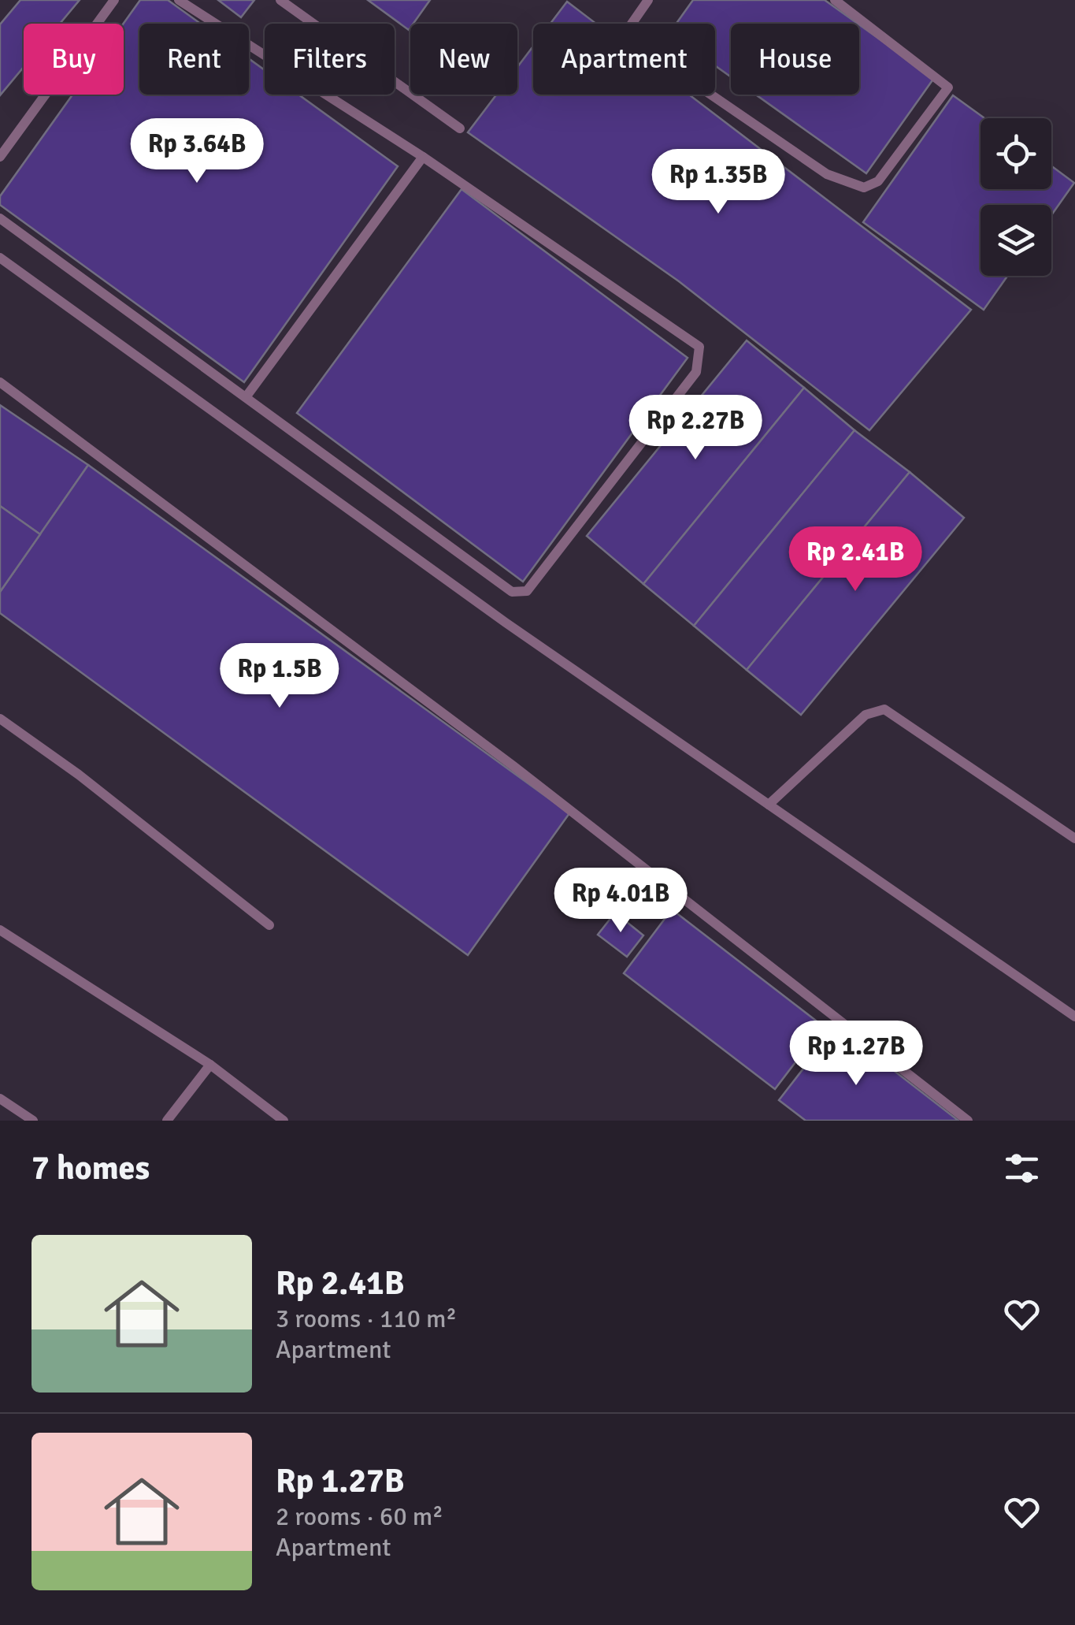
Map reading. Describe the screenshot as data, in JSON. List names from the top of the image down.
{
  "page": {
    "chip": [
      "Buy",
      "Rent",
      "Filters",
      "New",
      "Apartment",
      "House"
    ],
    "price": [
      "Rp 3.64B",
      "Rp 1.35B",
      "Rp 2.27B",
      "Rp 2.41B",
      "Rp 1.5B",
      "Rp 4.01B",
      "Rp 1.27B"
    ],
    "heading": "7 homes",
    "list": [
      {
        "name": "Rp 2.41B",
        "note": "3 rooms · 110 m² · Apartment"
      },
      {
        "name": "Rp 1.27B",
        "note": "2 rooms · 60 m² · Apartment"
      }
    ]
  }
}
